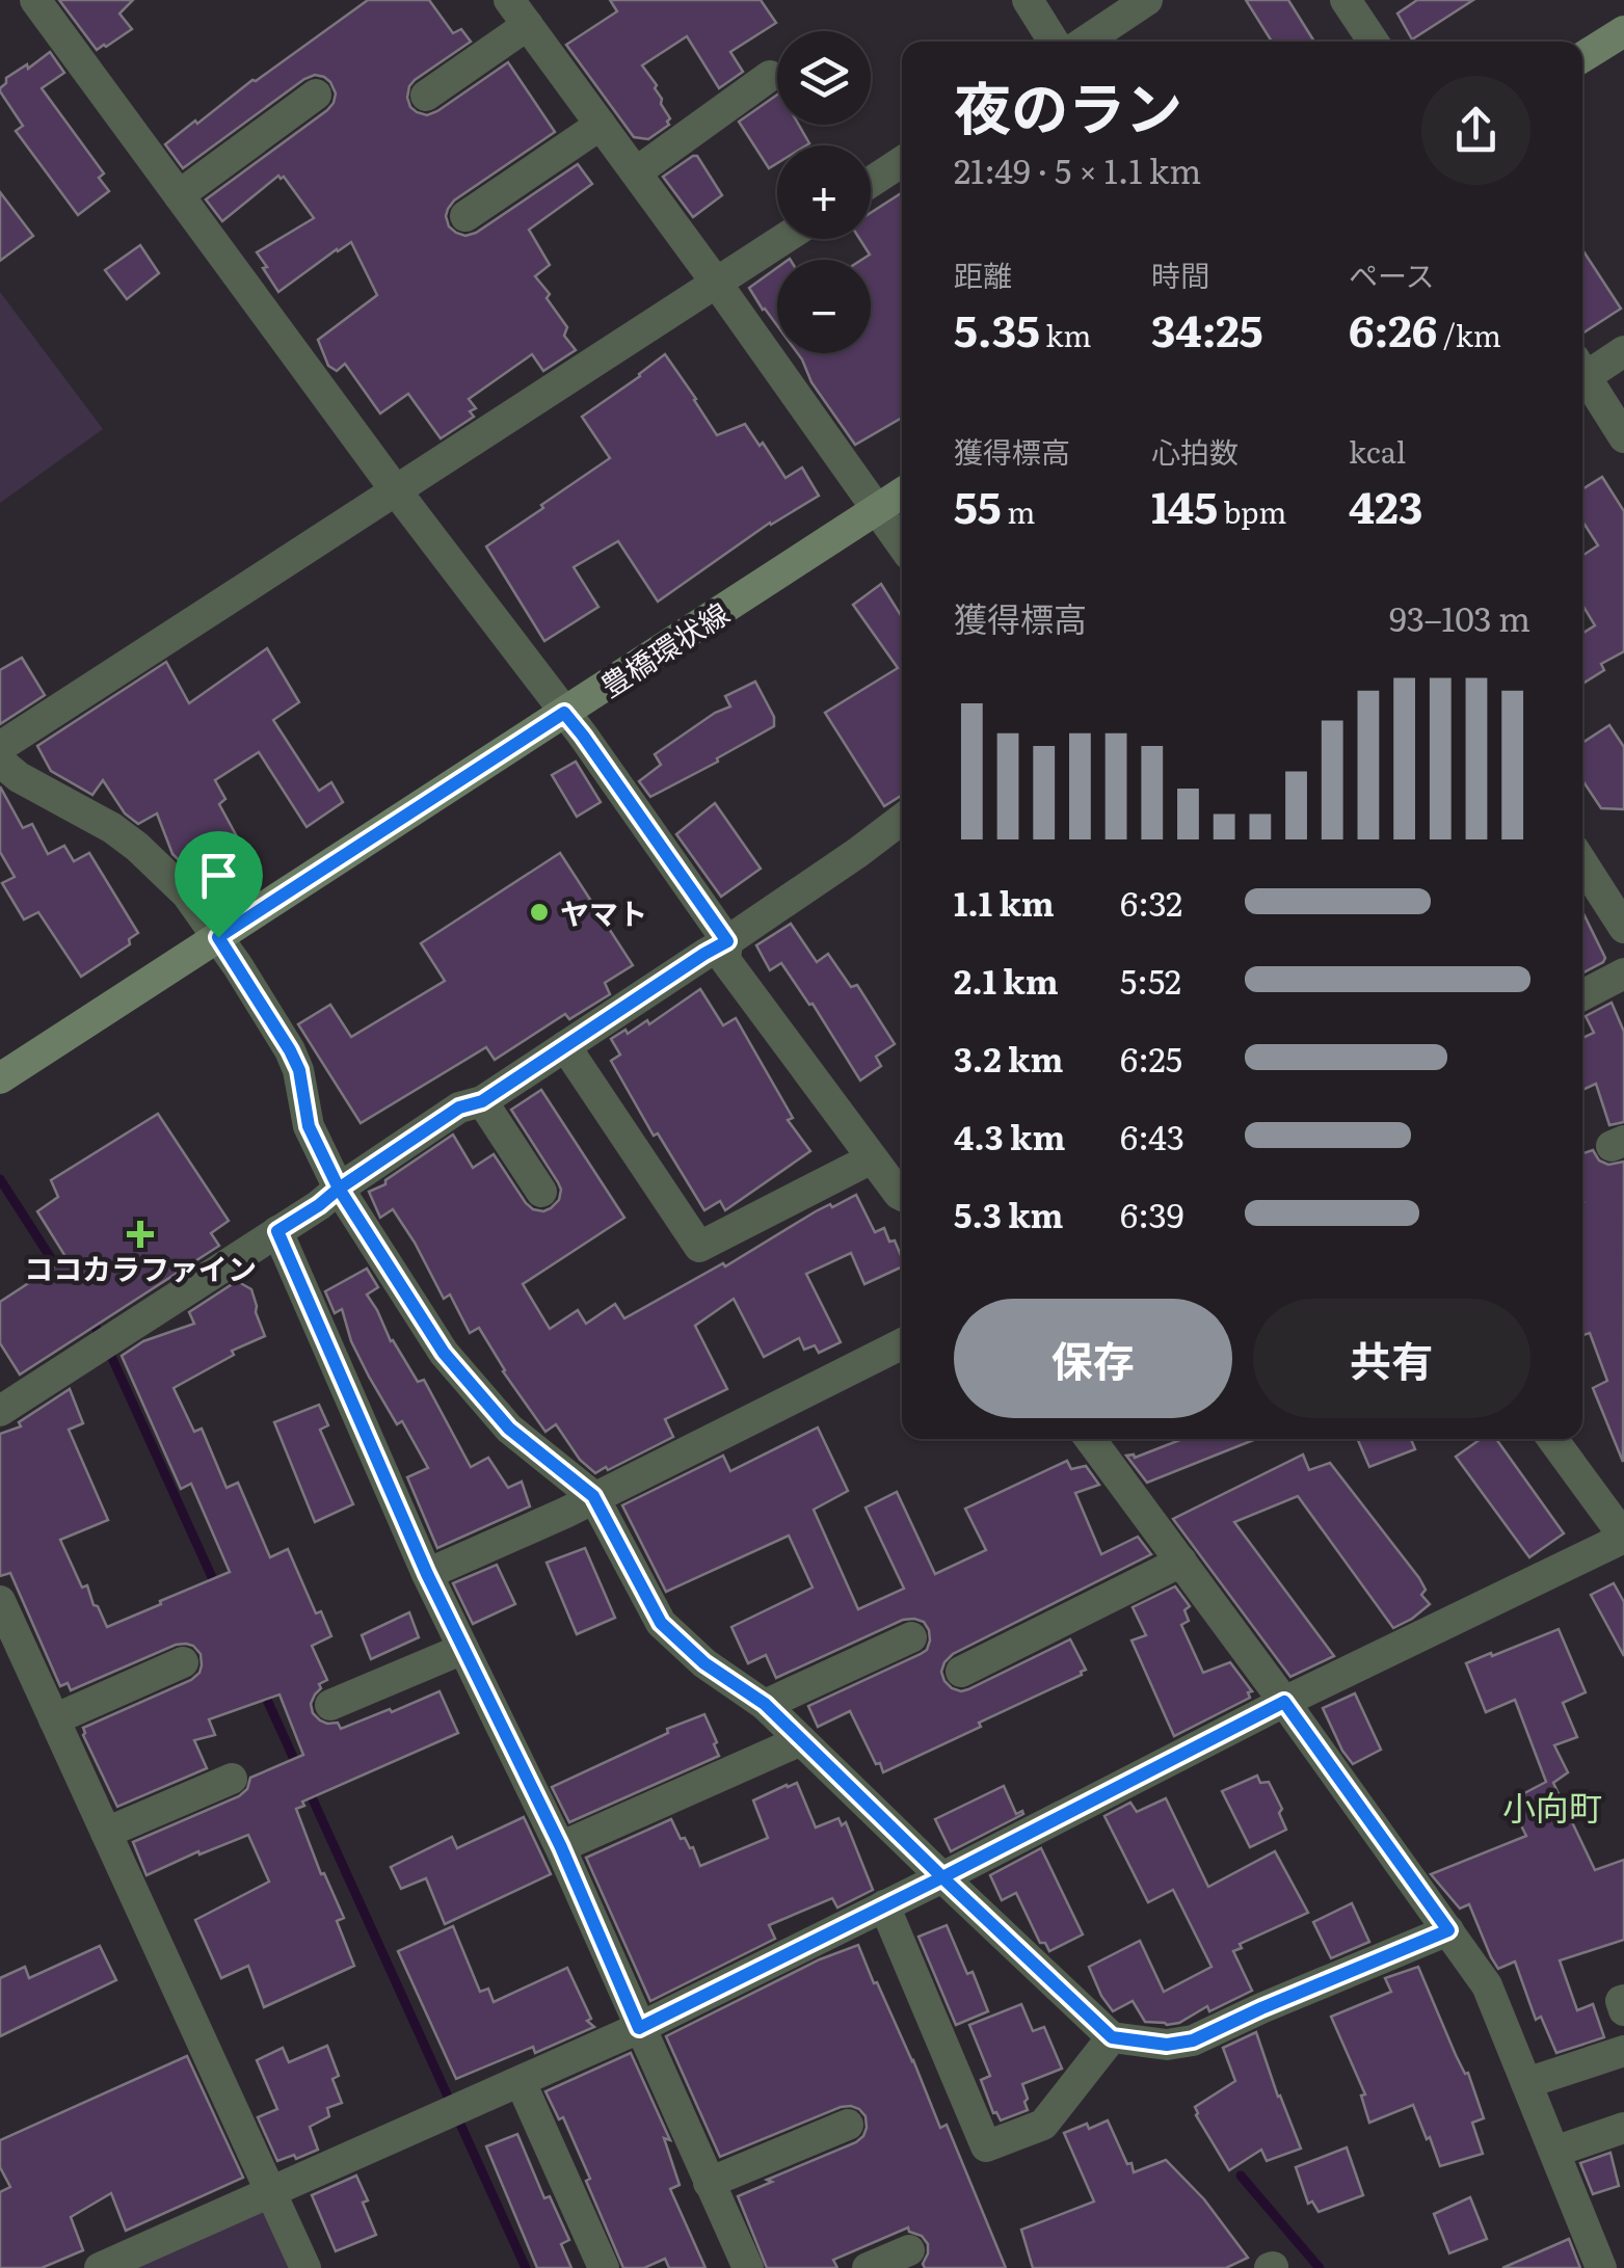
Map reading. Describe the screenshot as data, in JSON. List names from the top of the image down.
{
  "streets": {
    "main road": ["豊橋環状線"]
  },
  "districts": ["小向町"],
  "places": {
    "other": ["ヤマト"],
    "health": ["ココカラファイン"]
  },
  "page": {
    "map_buttons": ["+", "−"],
    "heading": ["夜のラン", "21:49 · 5 × 1.1 km"],
    "stats": [
      ["距離", "5.35 km"],
      ["時間", "34:25"],
      ["ペース", "6:26 /km"],
      ["獲得標高", "55 m"],
      ["心拍数", "145 bpm"],
      ["kcal", "423"]
    ],
    "chart": ["獲得標高", "93–103 m"],
    "list": [
      {
        "name": "1.1 km",
        "note": "6:32"
      },
      {
        "name": "2.1 km",
        "note": "5:52"
      },
      {
        "name": "3.2 km",
        "note": "6:25"
      },
      {
        "name": "4.3 km",
        "note": "6:43"
      },
      {
        "name": "5.3 km",
        "note": "6:39"
      }
    ],
    "buttons": ["保存", "共有"]
  }
}
